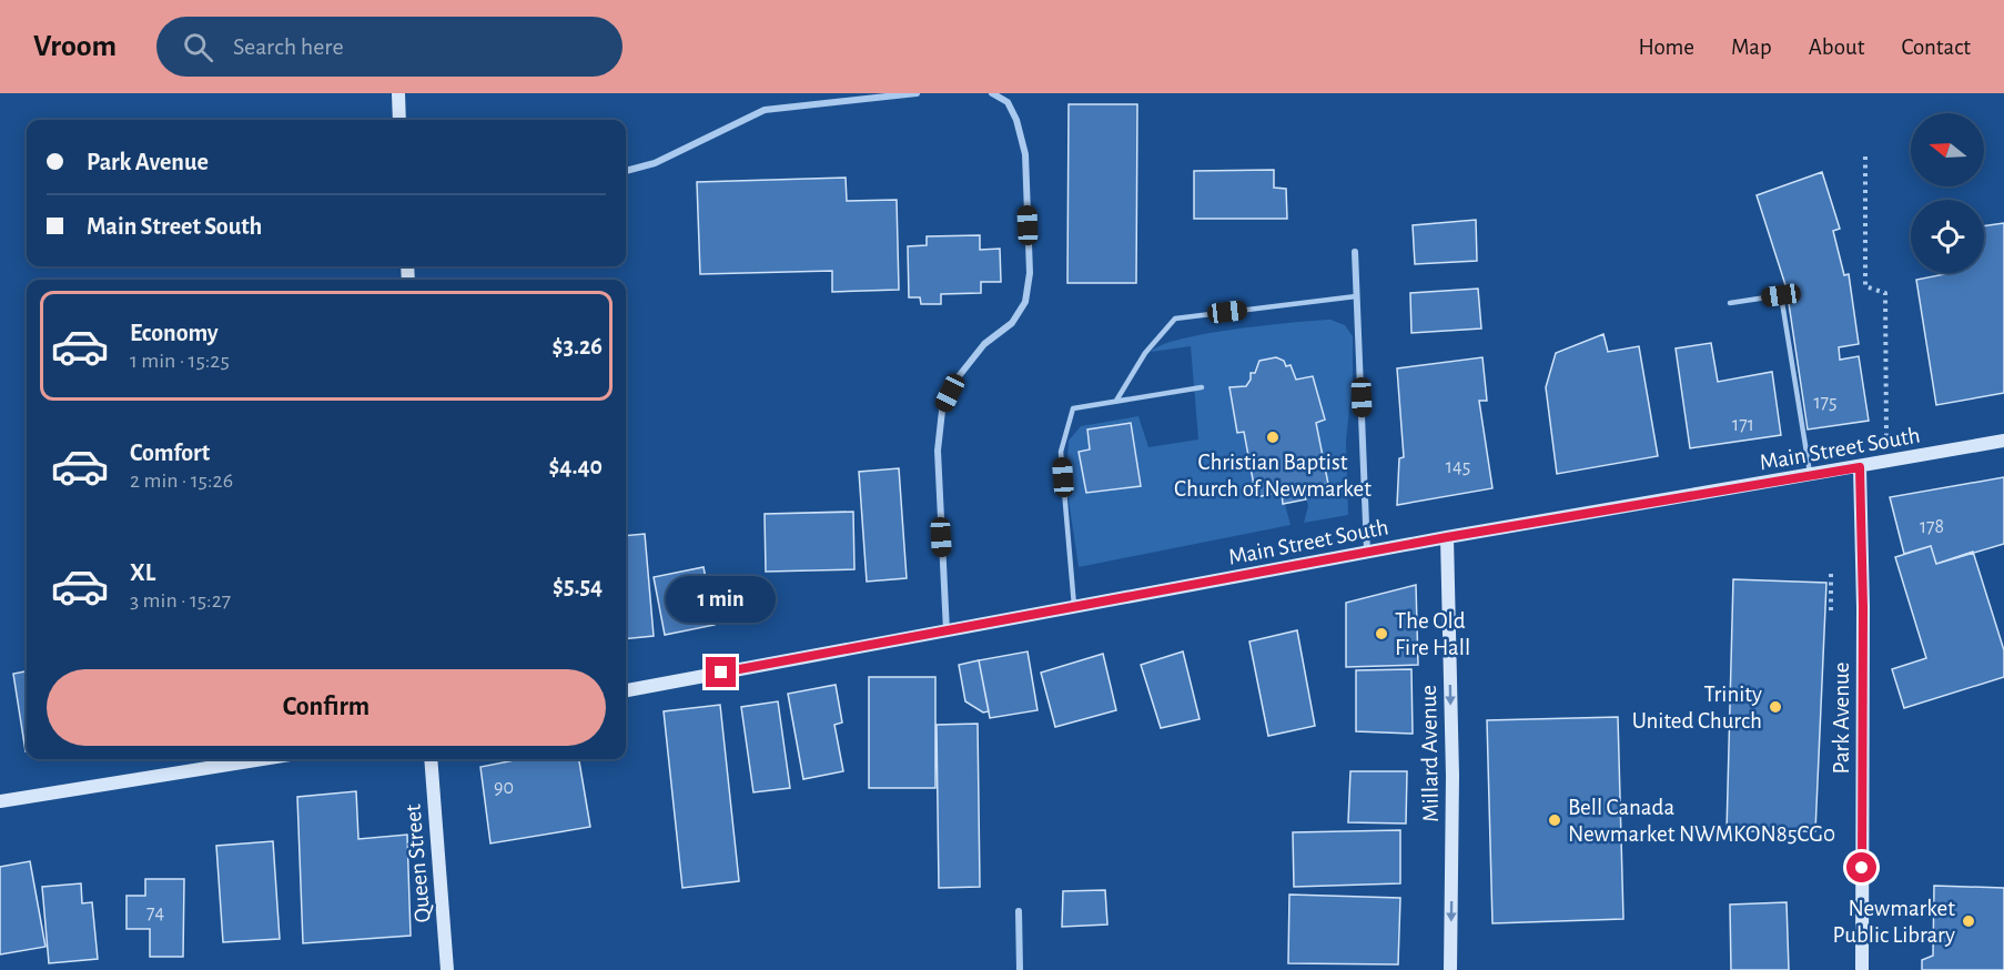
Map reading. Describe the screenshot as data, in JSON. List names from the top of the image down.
{
  "streets": {
    "main road": [
      "Main Street South",
      "Park Avenue",
      "Millard Avenue",
      "Queen Street"
    ]
  },
  "crossings": [
    ["Main Street South", "Park Avenue"],
    ["Main Street South", "Millard Avenue"]
  ],
  "one_way": ["Millard Avenue"],
  "places": [
    "Christian Baptist Church of Newmarket",
    "The Old Fire Hall",
    "Trinity United Church",
    "Bell Canada Newmarket NWMKON85CG0",
    "Newmarket Public Library"
  ],
  "house_numbers": [
    "175",
    "171",
    "145",
    "178",
    "90",
    "74"
  ],
  "north": "left",
  "page": {
    "header": "Vroom",
    "search": "Search here",
    "nav": [
      "Home",
      "Map",
      "About",
      "Contact"
    ],
    "banner": ["Park Avenue", "Main Street South"],
    "list": [
      {
        "name": "Economy",
        "note": "1 min · 15:25",
        "value": "$3.26"
      },
      {
        "name": "Comfort",
        "note": "2 min · 15:26",
        "value": "$4.40"
      },
      {
        "name": "XL",
        "note": "3 min · 15:27",
        "value": "$5.54"
      }
    ],
    "bubble": "1 min",
    "buttons": "Confirm"
  }
}
